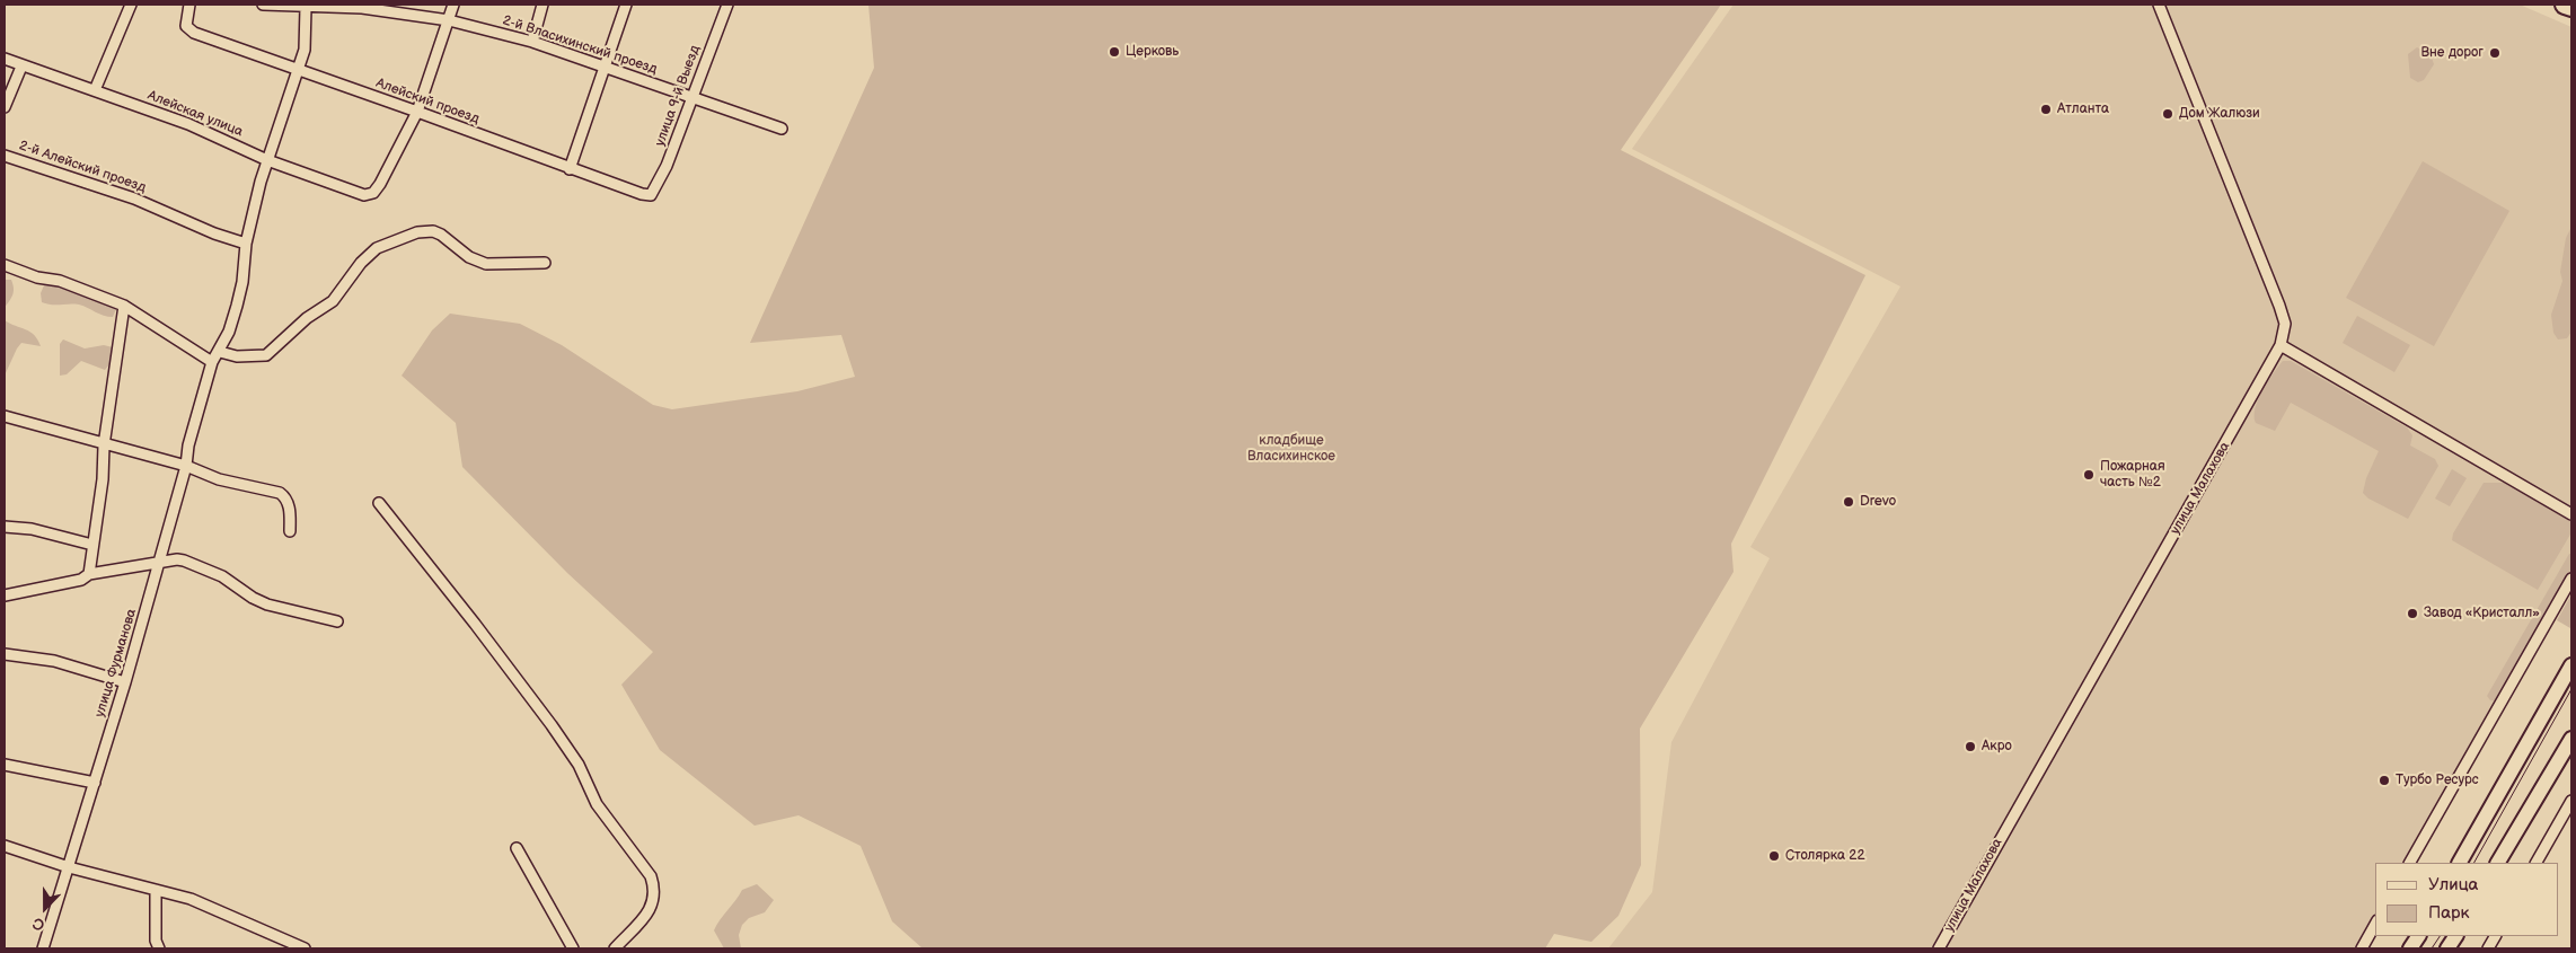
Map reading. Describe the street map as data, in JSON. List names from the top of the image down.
{
  "streets": {
    "street": [
      "2-й Власихинский проезд",
      "улица 9-й Выезд",
      "Алейский проезд",
      "Алейская улица",
      "2-й Алейский проезд",
      "улица Малахова",
      "улица Фурманова"
    ]
  },
  "crossings": [
    ["2-й Власихинский проезд", "улица 9-й Выезд"],
    ["улица 9-й Выезд", "Алейский проезд"],
    ["Алейский проезд", "Алейская улица"]
  ],
  "parks": ["кладбище Власихинское"],
  "places": [
    "Церковь",
    "Вне дорог",
    "Атланта",
    "Дом Жалюзи",
    "Пожарная часть №2",
    "Drevo",
    "Завод «Кристалл»",
    "Акро",
    "Турбо Ресурс",
    "Столярка 22"
  ],
  "legend": ["Улица", "Парк"],
  "north": "bottom"
}
